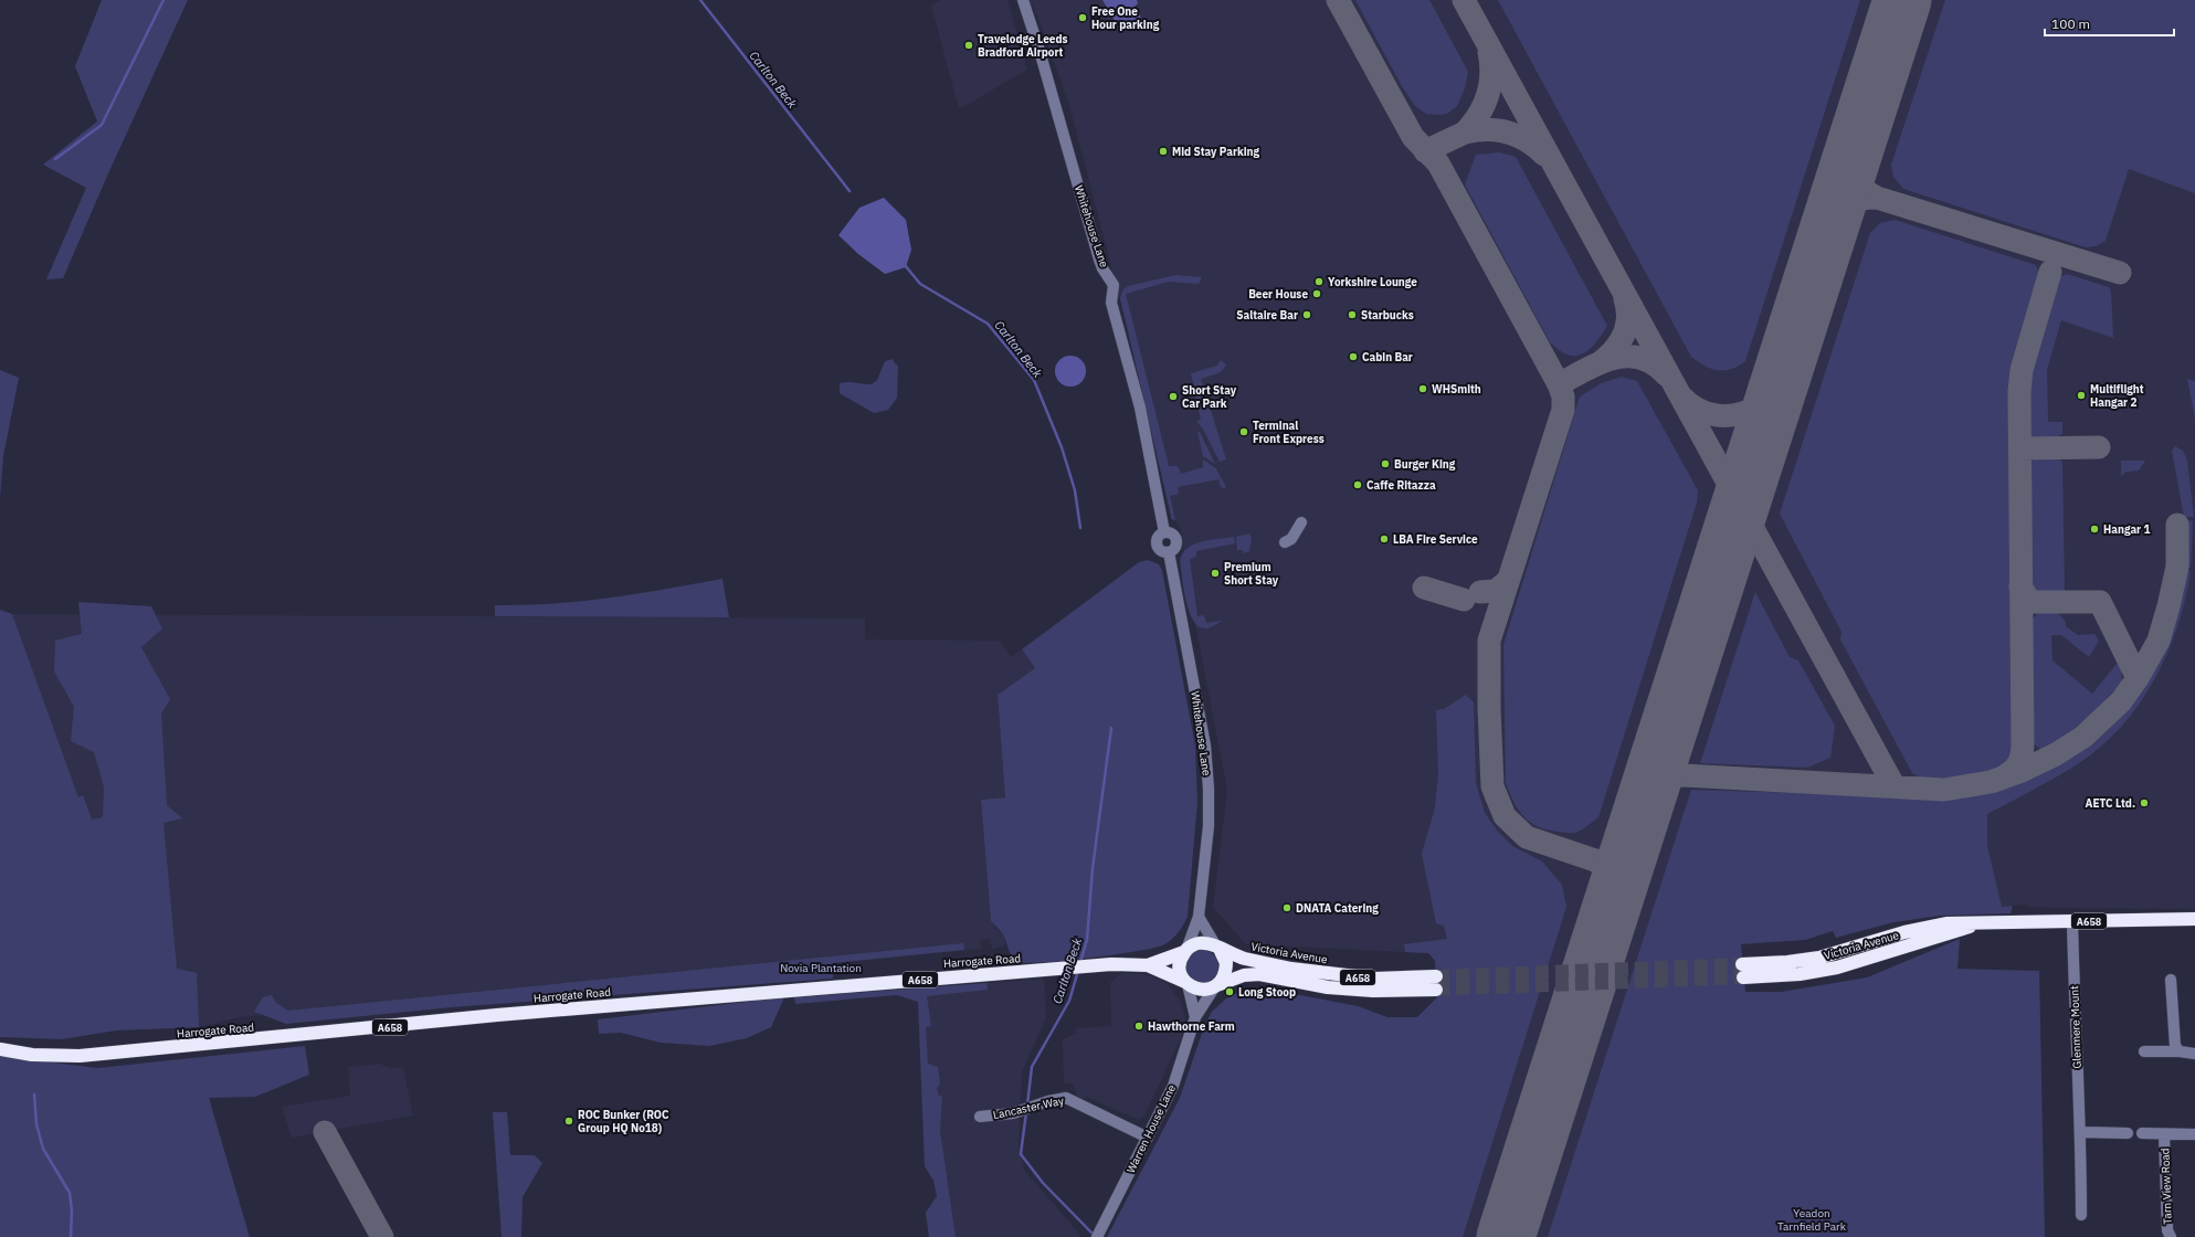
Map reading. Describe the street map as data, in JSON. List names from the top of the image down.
{
  "streets": {
    "highway": ["A658", "Victoria Avenue", "Harrogate Road"],
    "street": [
      "Whitehouse Lane",
      "Glenmere Mount",
      "Lancaster Way",
      "Warren House Lane",
      "Tarn View Road"
    ]
  },
  "crossings": [
    ["Whitehouse Lane", "Victoria Avenue"],
    ["Whitehouse Lane", "Harrogate Road"],
    ["Whitehouse Lane", "Warren House Lane"],
    ["Victoria Avenue", "Harrogate Road"],
    ["Victoria Avenue", "Glenmere Mount"],
    ["Victoria Avenue", "Warren House Lane"],
    ["Harrogate Road", "Warren House Lane"],
    ["Lancaster Way", "Warren House Lane"]
  ],
  "water": ["Carlton Beck"],
  "parks": ["Novia Plantation", "Yeadon Tarnfield Park"],
  "places": [
    "Free One Hour parking",
    "Travelodge Leeds Bradford Airport",
    "Mid Stay Parking",
    "Yorkshire Lounge",
    "Beer House",
    "Saltaire Bar",
    "Starbucks",
    "Cabin Bar",
    "WHSmith",
    "Multiflight Hangar 2",
    "Short Stay Car Park",
    "Terminal Front Express",
    "Burger King",
    "Caffe Ritazza",
    "Hangar 1",
    "LBA Fire Service",
    "Premium Short Stay",
    "AETC Ltd.",
    "DNATA Catering",
    "Long Stoop",
    "Hawthorne Farm",
    "ROC Bunker (ROC Group HQ No18)"
  ],
  "scale_bar": "100 m"
}
